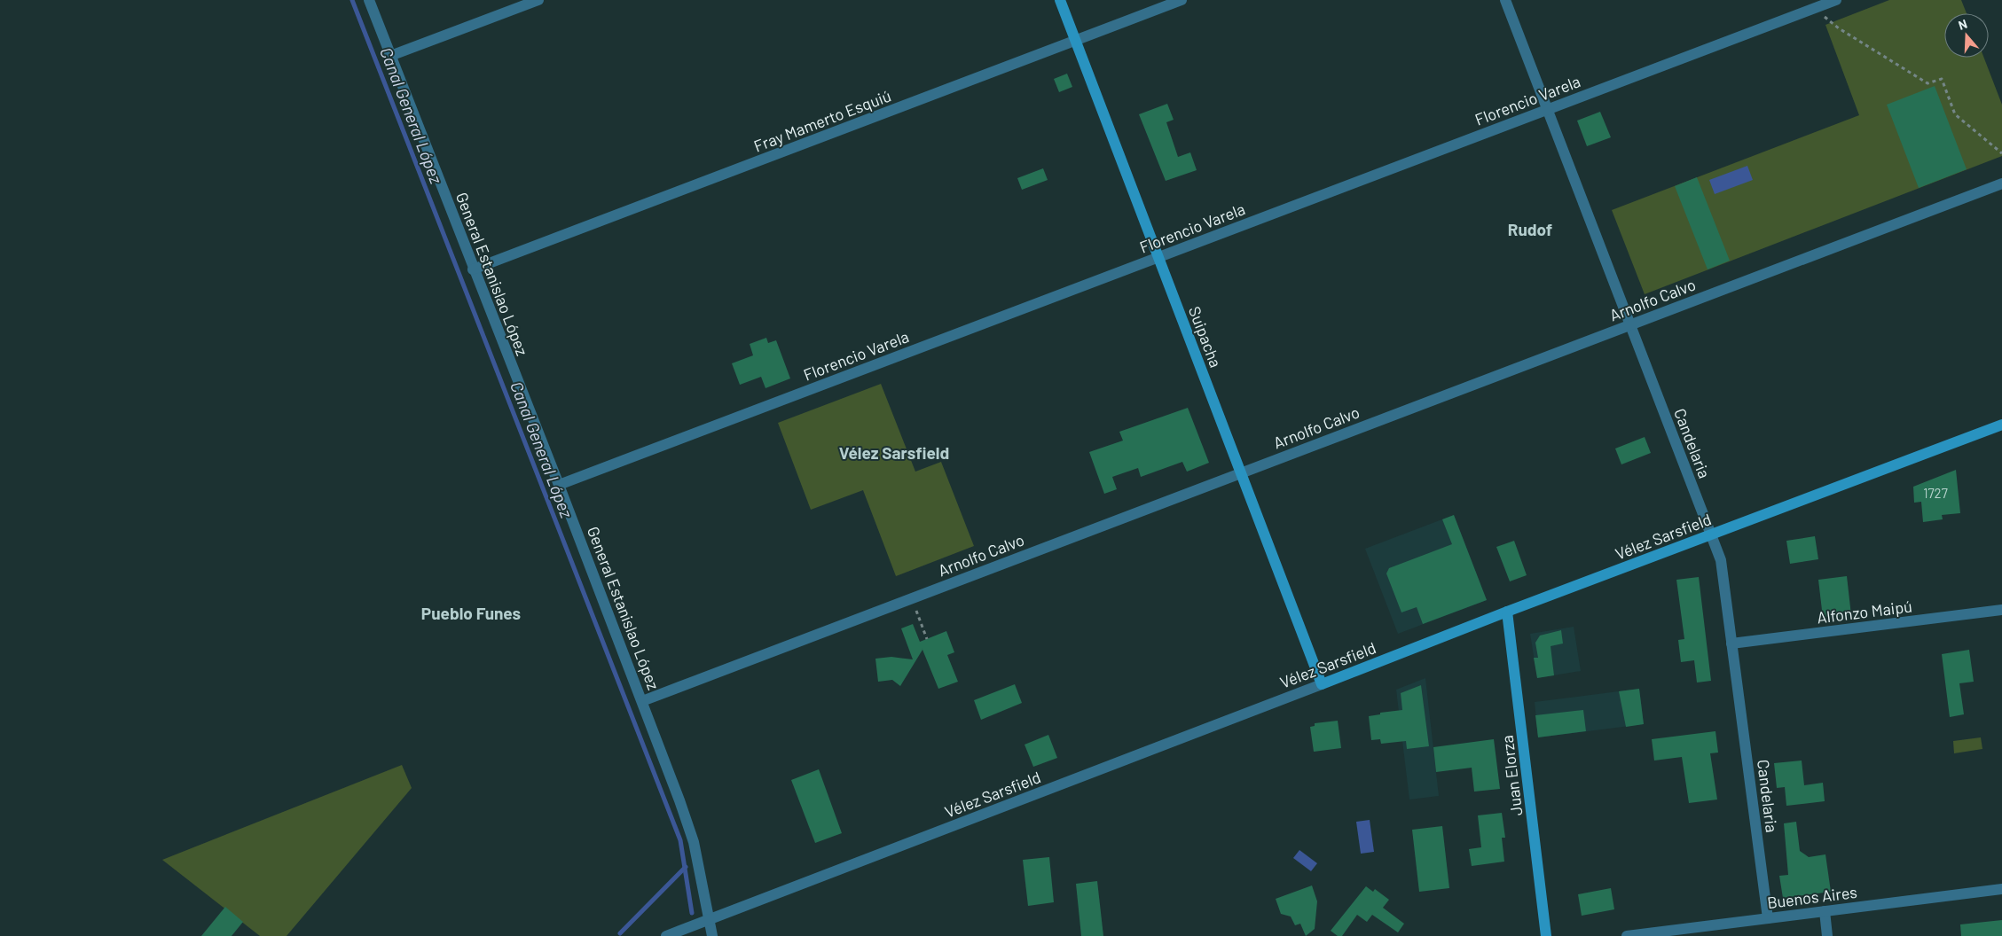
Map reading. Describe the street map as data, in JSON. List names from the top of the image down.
{
  "streets": {
    "main road": ["Suipacha", "Vélez Sarsfield", "Juan Elorza"],
    "street": [
      "Florencio Varela",
      "Fray Mamerto Esquiú",
      "General Estanislao López",
      "Arnolfo Calvo",
      "Candelaria",
      "Alfonzo Maipú",
      "Buenos Aires"
    ]
  },
  "crossings": [
    ["Florencio Varela", "General Estanislao López"],
    ["Florencio Varela", "Suipacha"],
    ["Florencio Varela", "Candelaria"],
    ["Fray Mamerto Esquiú", "General Estanislao López"],
    ["Fray Mamerto Esquiú", "Suipacha"],
    ["General Estanislao López", "Arnolfo Calvo"],
    ["General Estanislao López", "Vélez Sarsfield"],
    ["Arnolfo Calvo", "Suipacha"],
    ["Arnolfo Calvo", "Candelaria"],
    ["Suipacha", "Vélez Sarsfield"],
    ["Candelaria", "Vélez Sarsfield"],
    ["Candelaria", "Alfonzo Maipú"],
    ["Candelaria", "Buenos Aires"],
    ["Vélez Sarsfield", "Juan Elorza"]
  ],
  "districts": ["Rudof", "Vélez Sarsfield", "Pueblo Funes"],
  "water": ["Canal General López"],
  "house_numbers": ["1727"],
  "north": "top"
}
